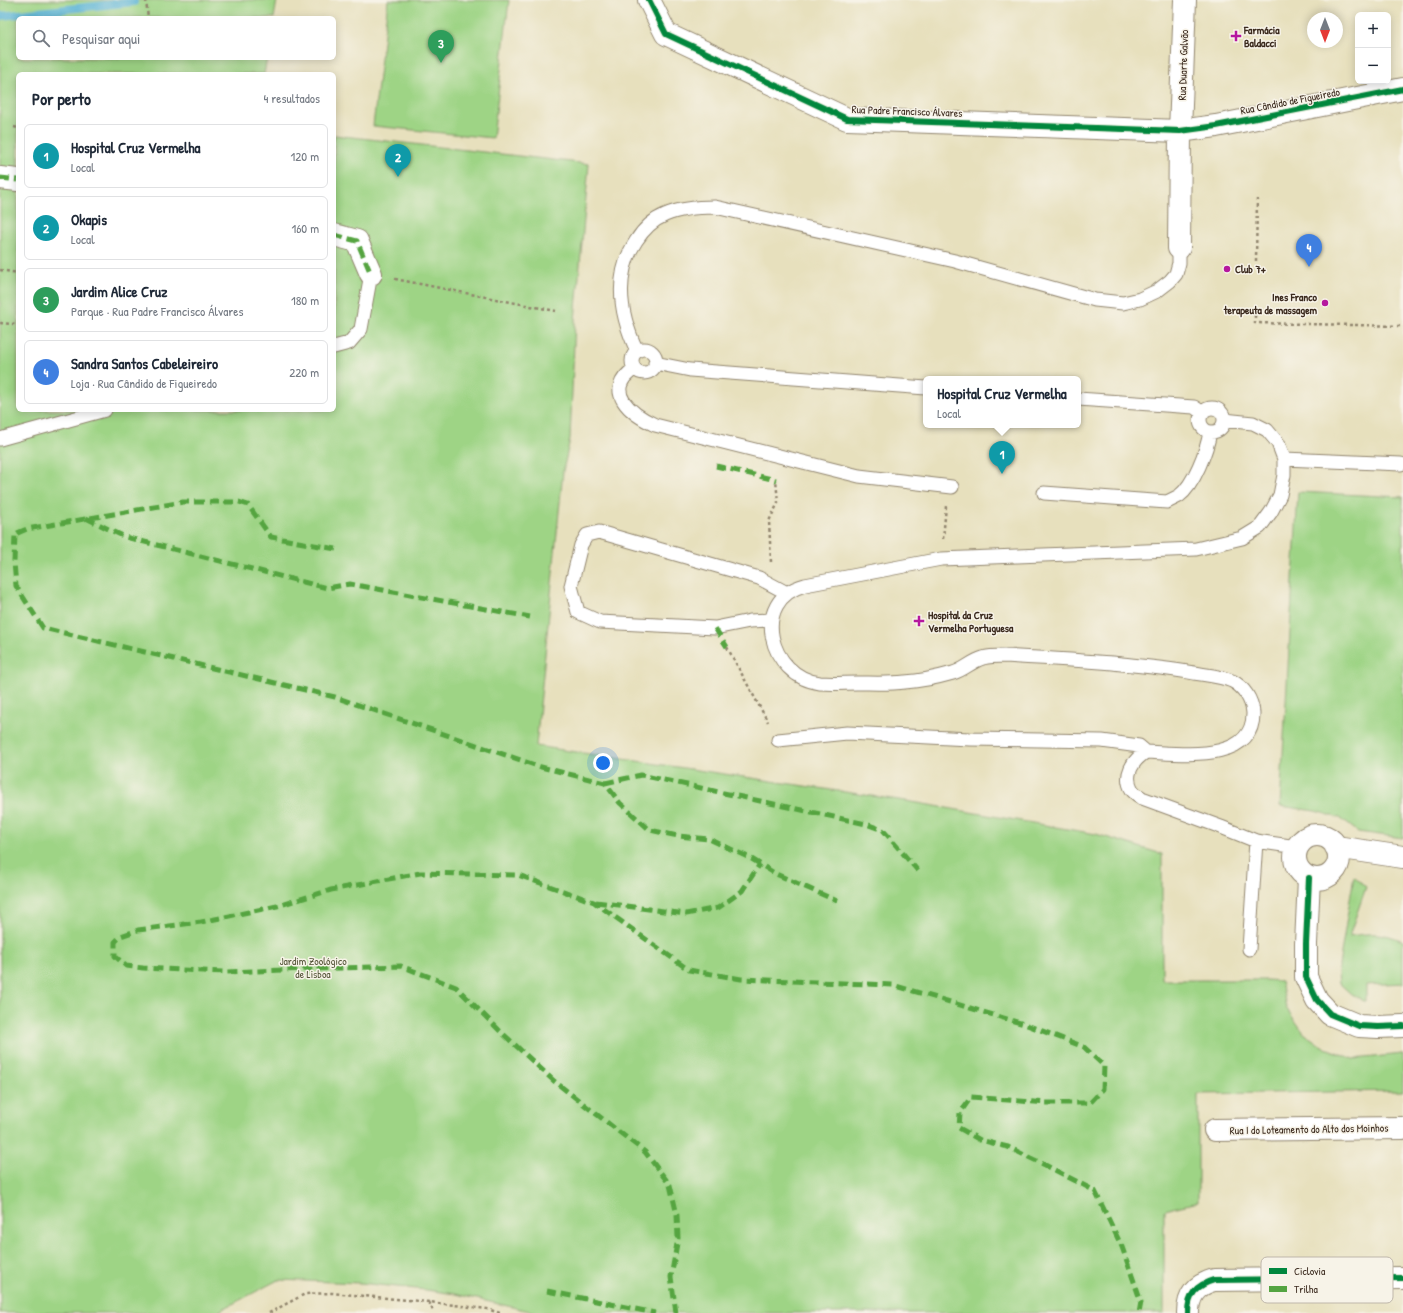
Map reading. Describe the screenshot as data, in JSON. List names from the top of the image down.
{
  "streets": {
    "street": [
      "Rua Duarte Galvão",
      "Rua Cândido de Figueiredo",
      "Rua Padre Francisco Álvares",
      "Rua I do Loteamento do Alto dos Moinhos"
    ]
  },
  "crossings": [
    ["Rua Duarte Galvão", "Rua Cândido de Figueiredo"],
    ["Rua Duarte Galvão", "Rua Padre Francisco Álvares"],
    ["Rua Cândido de Figueiredo", "Rua Padre Francisco Álvares"]
  ],
  "parks": ["Jardim Zoológico de Lisboa"],
  "places": {
    "health": ["Farmácia Baldacci", "Hospital da Cruz Vermelha Portuguesa"],
    "other": ["Club 7+", "Ines Franco terapeuta de massagem"]
  },
  "legend": ["Ciclovia", "Trilha"],
  "north": "bottom",
  "page": {
    "map_buttons": ["+", "−"],
    "search": "Pesquisar aqui",
    "pins": [
      "3",
      "2",
      "4",
      "1"
    ],
    "heading": ["Por perto", "4 resultados"],
    "list": [
      {
        "mark": "1",
        "name": "Hospital Cruz Vermelha",
        "note": "Local",
        "value": "120 m"
      },
      {
        "mark": "2",
        "name": "Okapis",
        "note": "Local",
        "value": "160 m"
      },
      {
        "mark": "3",
        "name": "Jardim Alice Cruz",
        "note": "Parque · Rua Padre Francisco Álvares",
        "value": "180 m"
      },
      {
        "mark": "4",
        "name": "Sandra Santos Cabeleireiro",
        "note": "Loja · Rua Cândido de Figueiredo",
        "value": "220 m"
      }
    ],
    "popup": ["Hospital Cruz Vermelha", "Local"]
  }
}
